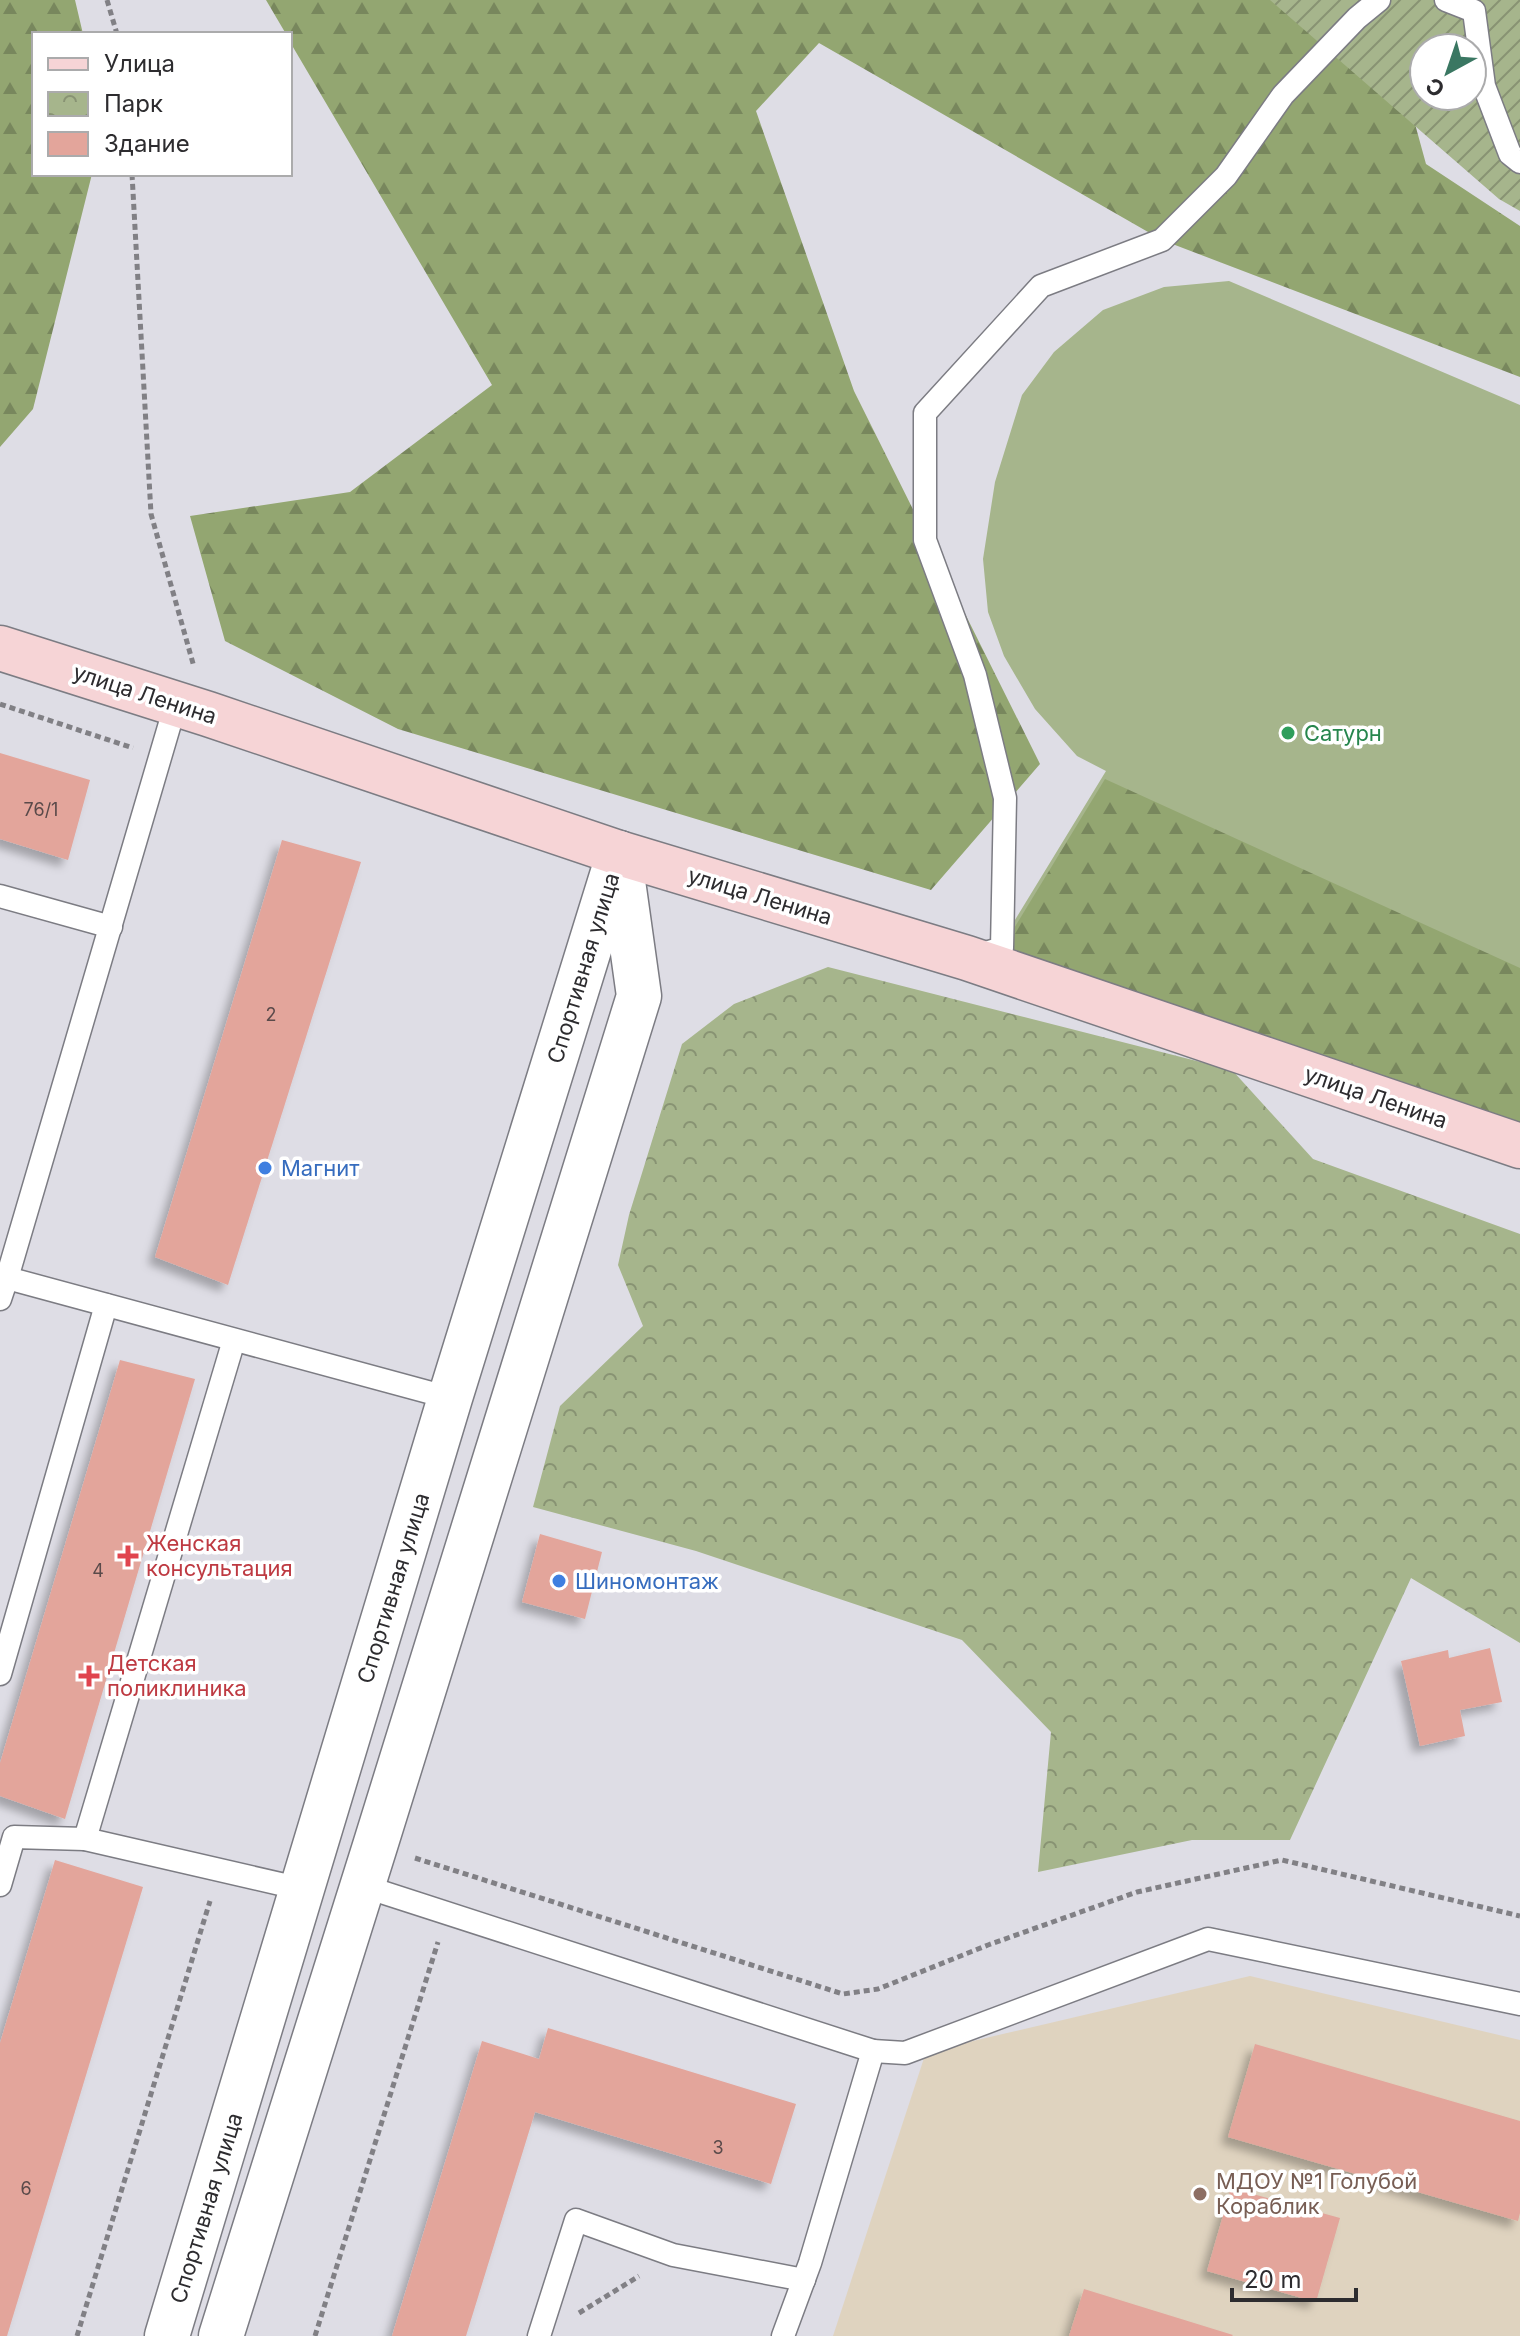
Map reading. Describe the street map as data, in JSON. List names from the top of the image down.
{
  "streets": {
    "street": ["улица Ленина", "Спортивная улица"]
  },
  "crossings": [
    ["улица Ленина", "Спортивная улица"]
  ],
  "places": {
    "other": [
      "Сатурн",
      "Магнит",
      "Шиномонтаж",
      "МДОУ №1 Голубой Кораблик"
    ],
    "health": ["Женская консультация", "Детская поликлиника"]
  },
  "house_numbers": [
    "76/1",
    "2",
    "4",
    "3",
    "6"
  ],
  "legend": ["Улица", "Парк", "Здание"],
  "scale_bar": "20 m",
  "north": "bottom left"
}
